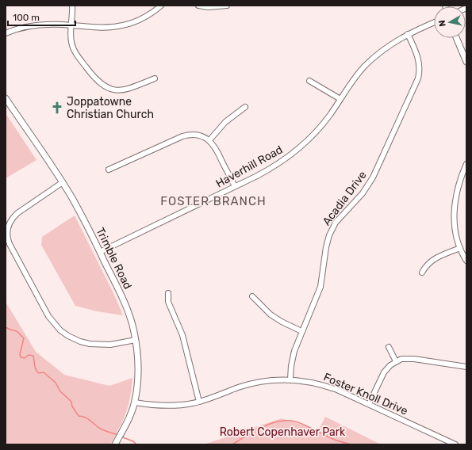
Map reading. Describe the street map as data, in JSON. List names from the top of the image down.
{
  "streets": {
    "street": [
      "Haverhill Road",
      "Acadia Drive",
      "Trimble Road",
      "Foster Knoll Drive"
    ]
  },
  "crossings": [
    ["Haverhill Road", "Acadia Drive"],
    ["Haverhill Road", "Trimble Road"],
    ["Acadia Drive", "Foster Knoll Drive"],
    ["Trimble Road", "Foster Knoll Drive"]
  ],
  "districts": ["FOSTER BRANCH"],
  "parks": ["Robert Copenhaver Park"],
  "places": {
    "church": ["Joppatowne Christian Church"]
  },
  "scale_bar": "100 m",
  "north": "left"
}
